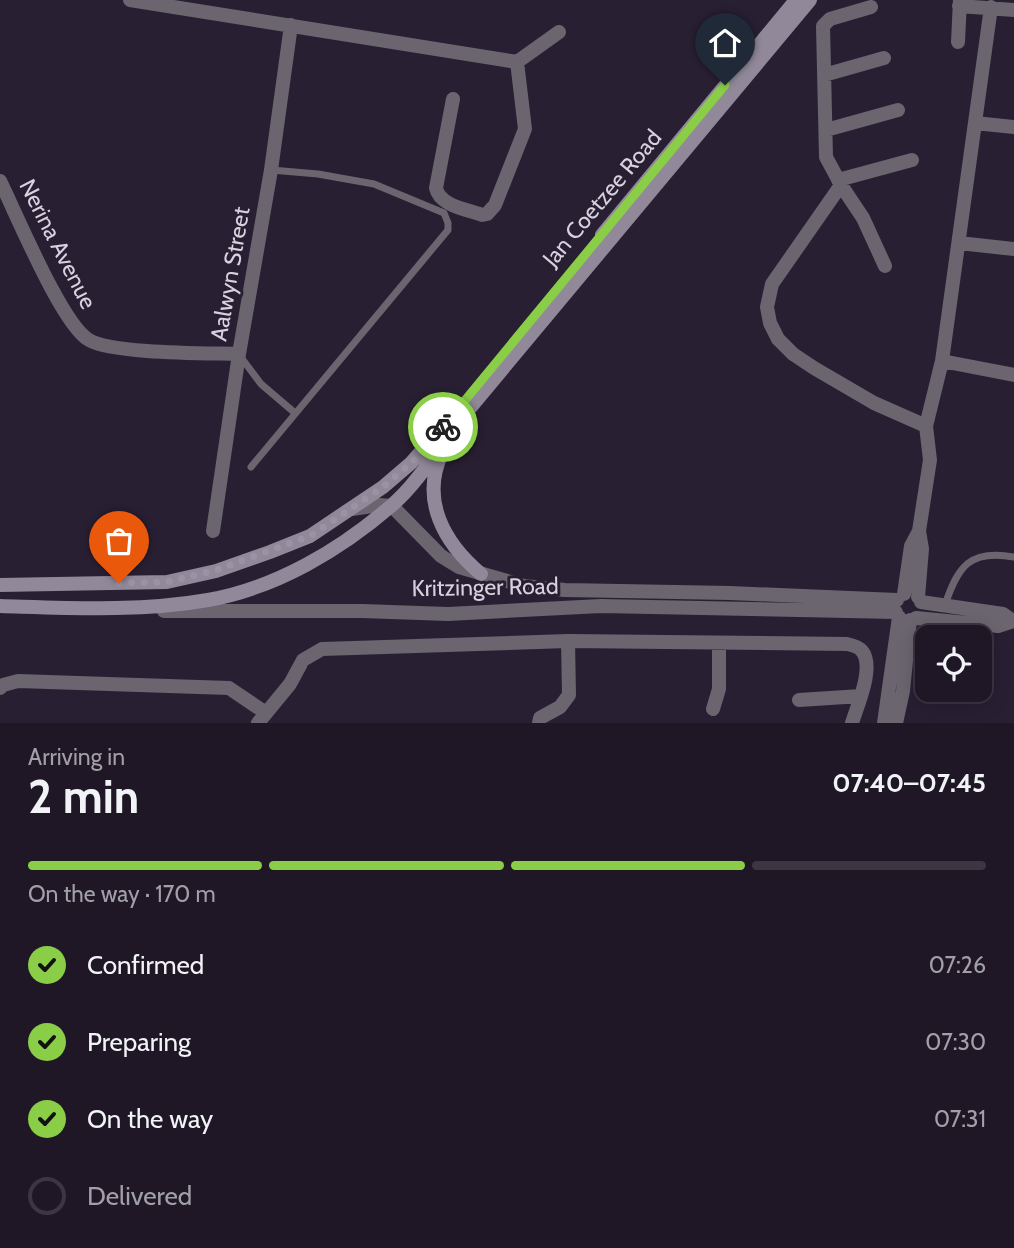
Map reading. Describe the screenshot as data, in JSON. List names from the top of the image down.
{
  "streets": {
    "main road": ["Jan Coetzee Road", "Kritzinger Road"],
    "street": ["Nerina Avenue", "Aalwyn Street"]
  },
  "crossings": [
    ["Jan Coetzee Road", "Kritzinger Road"],
    ["Nerina Avenue", "Aalwyn Street"]
  ],
  "page": {
    "heading": ["2 min", "Arriving in", "07:40–07:45"],
    "bar": "On the way · 170 m",
    "list": [
      ["Confirmed", "07:26"],
      ["Preparing", "07:30"],
      ["On the way", "07:31"],
      "Delivered"
    ]
  }
}
